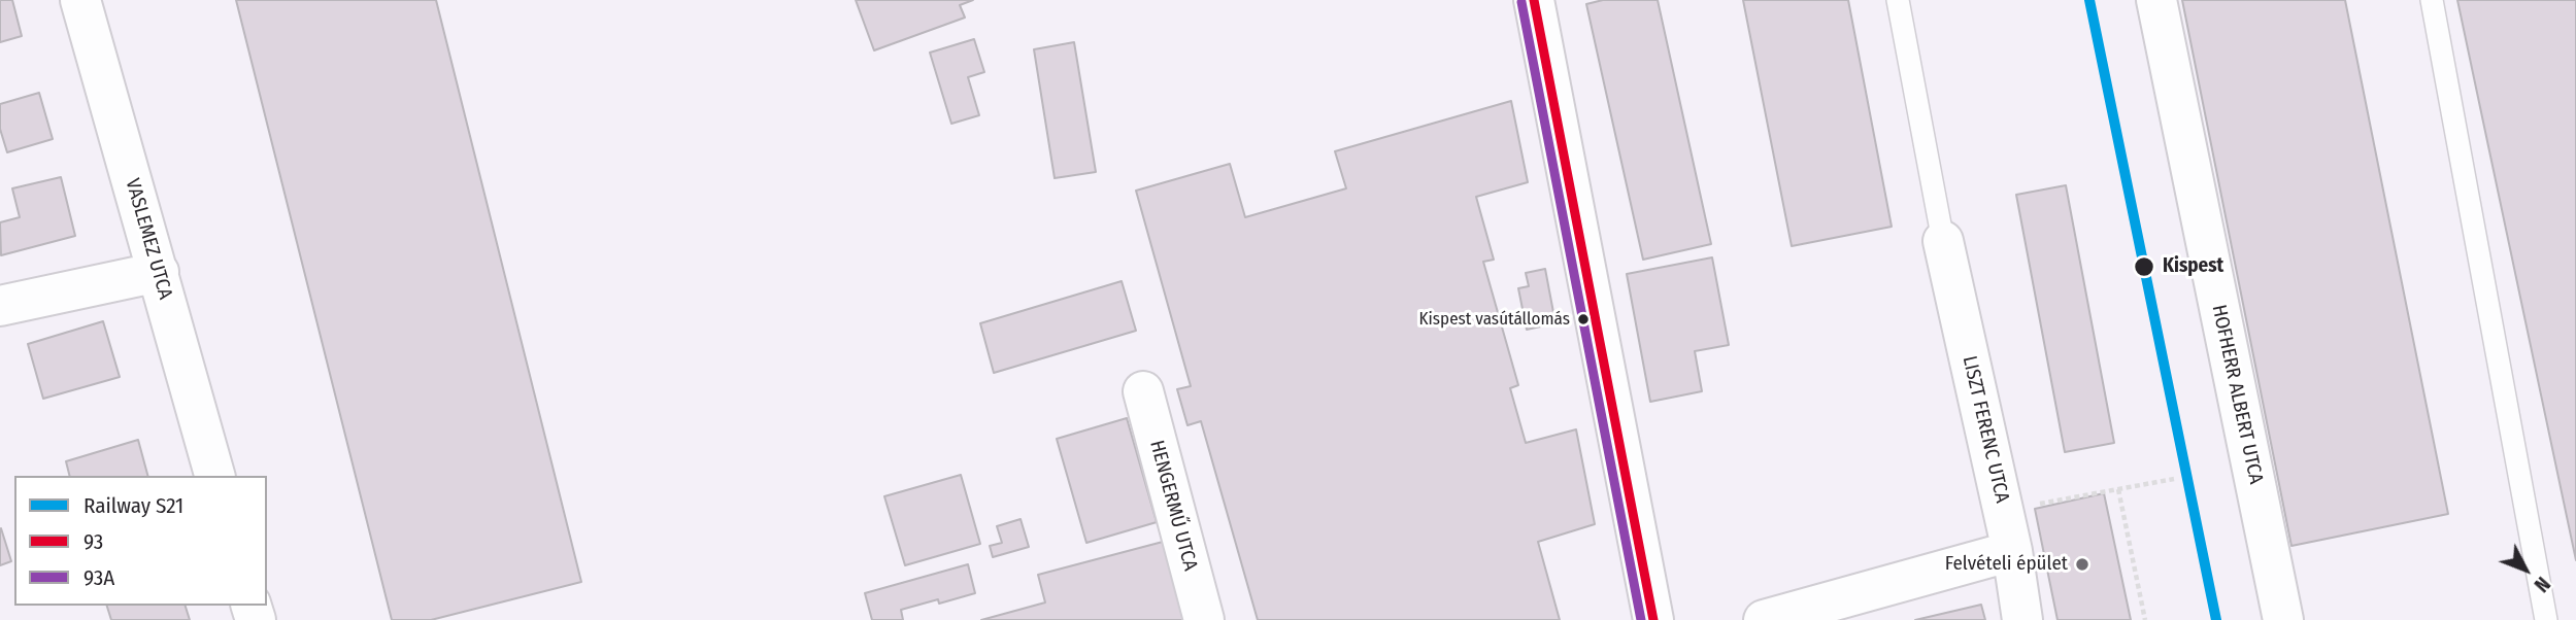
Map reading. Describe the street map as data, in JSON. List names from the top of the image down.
{
  "streets": {
    "street": [
      "VASLEMEZ UTCA",
      "HOFHERR ALBERT UTCA",
      "LISZT FERENC UTCA",
      "HENGERMŰ UTCA"
    ]
  },
  "places": ["Kispest", "Kispest vasútállomás", "Felvételi épület"],
  "lines": ["rail line S21", "transit line 93", "transit line 93A"],
  "legend": ["Railway S21", "93", "93A"],
  "north": "bottom right"
}
